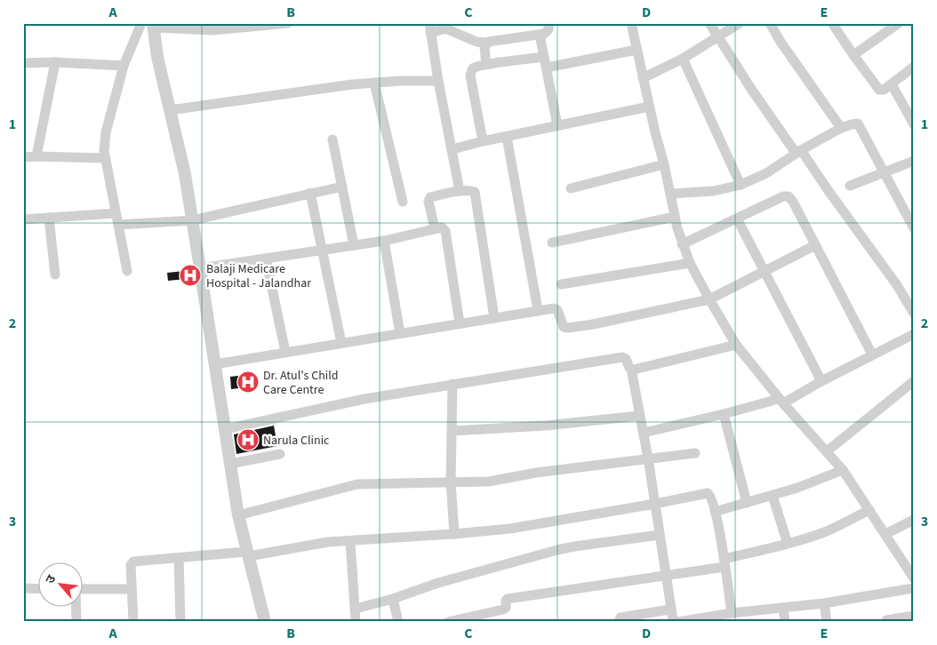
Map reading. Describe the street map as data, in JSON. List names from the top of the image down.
{
  "places": {
    "hospital": ["Balaji Medicare Hospital - Jalandhar", "Dr. Atul's Child Care Centre", "Narula Clinic"]
  },
  "north": "top left",
  "grid": {
    "columns": [
      "A",
      "B",
      "C",
      "D",
      "E"
    ],
    "rows": ["1", "2", "3"]
  }
}
